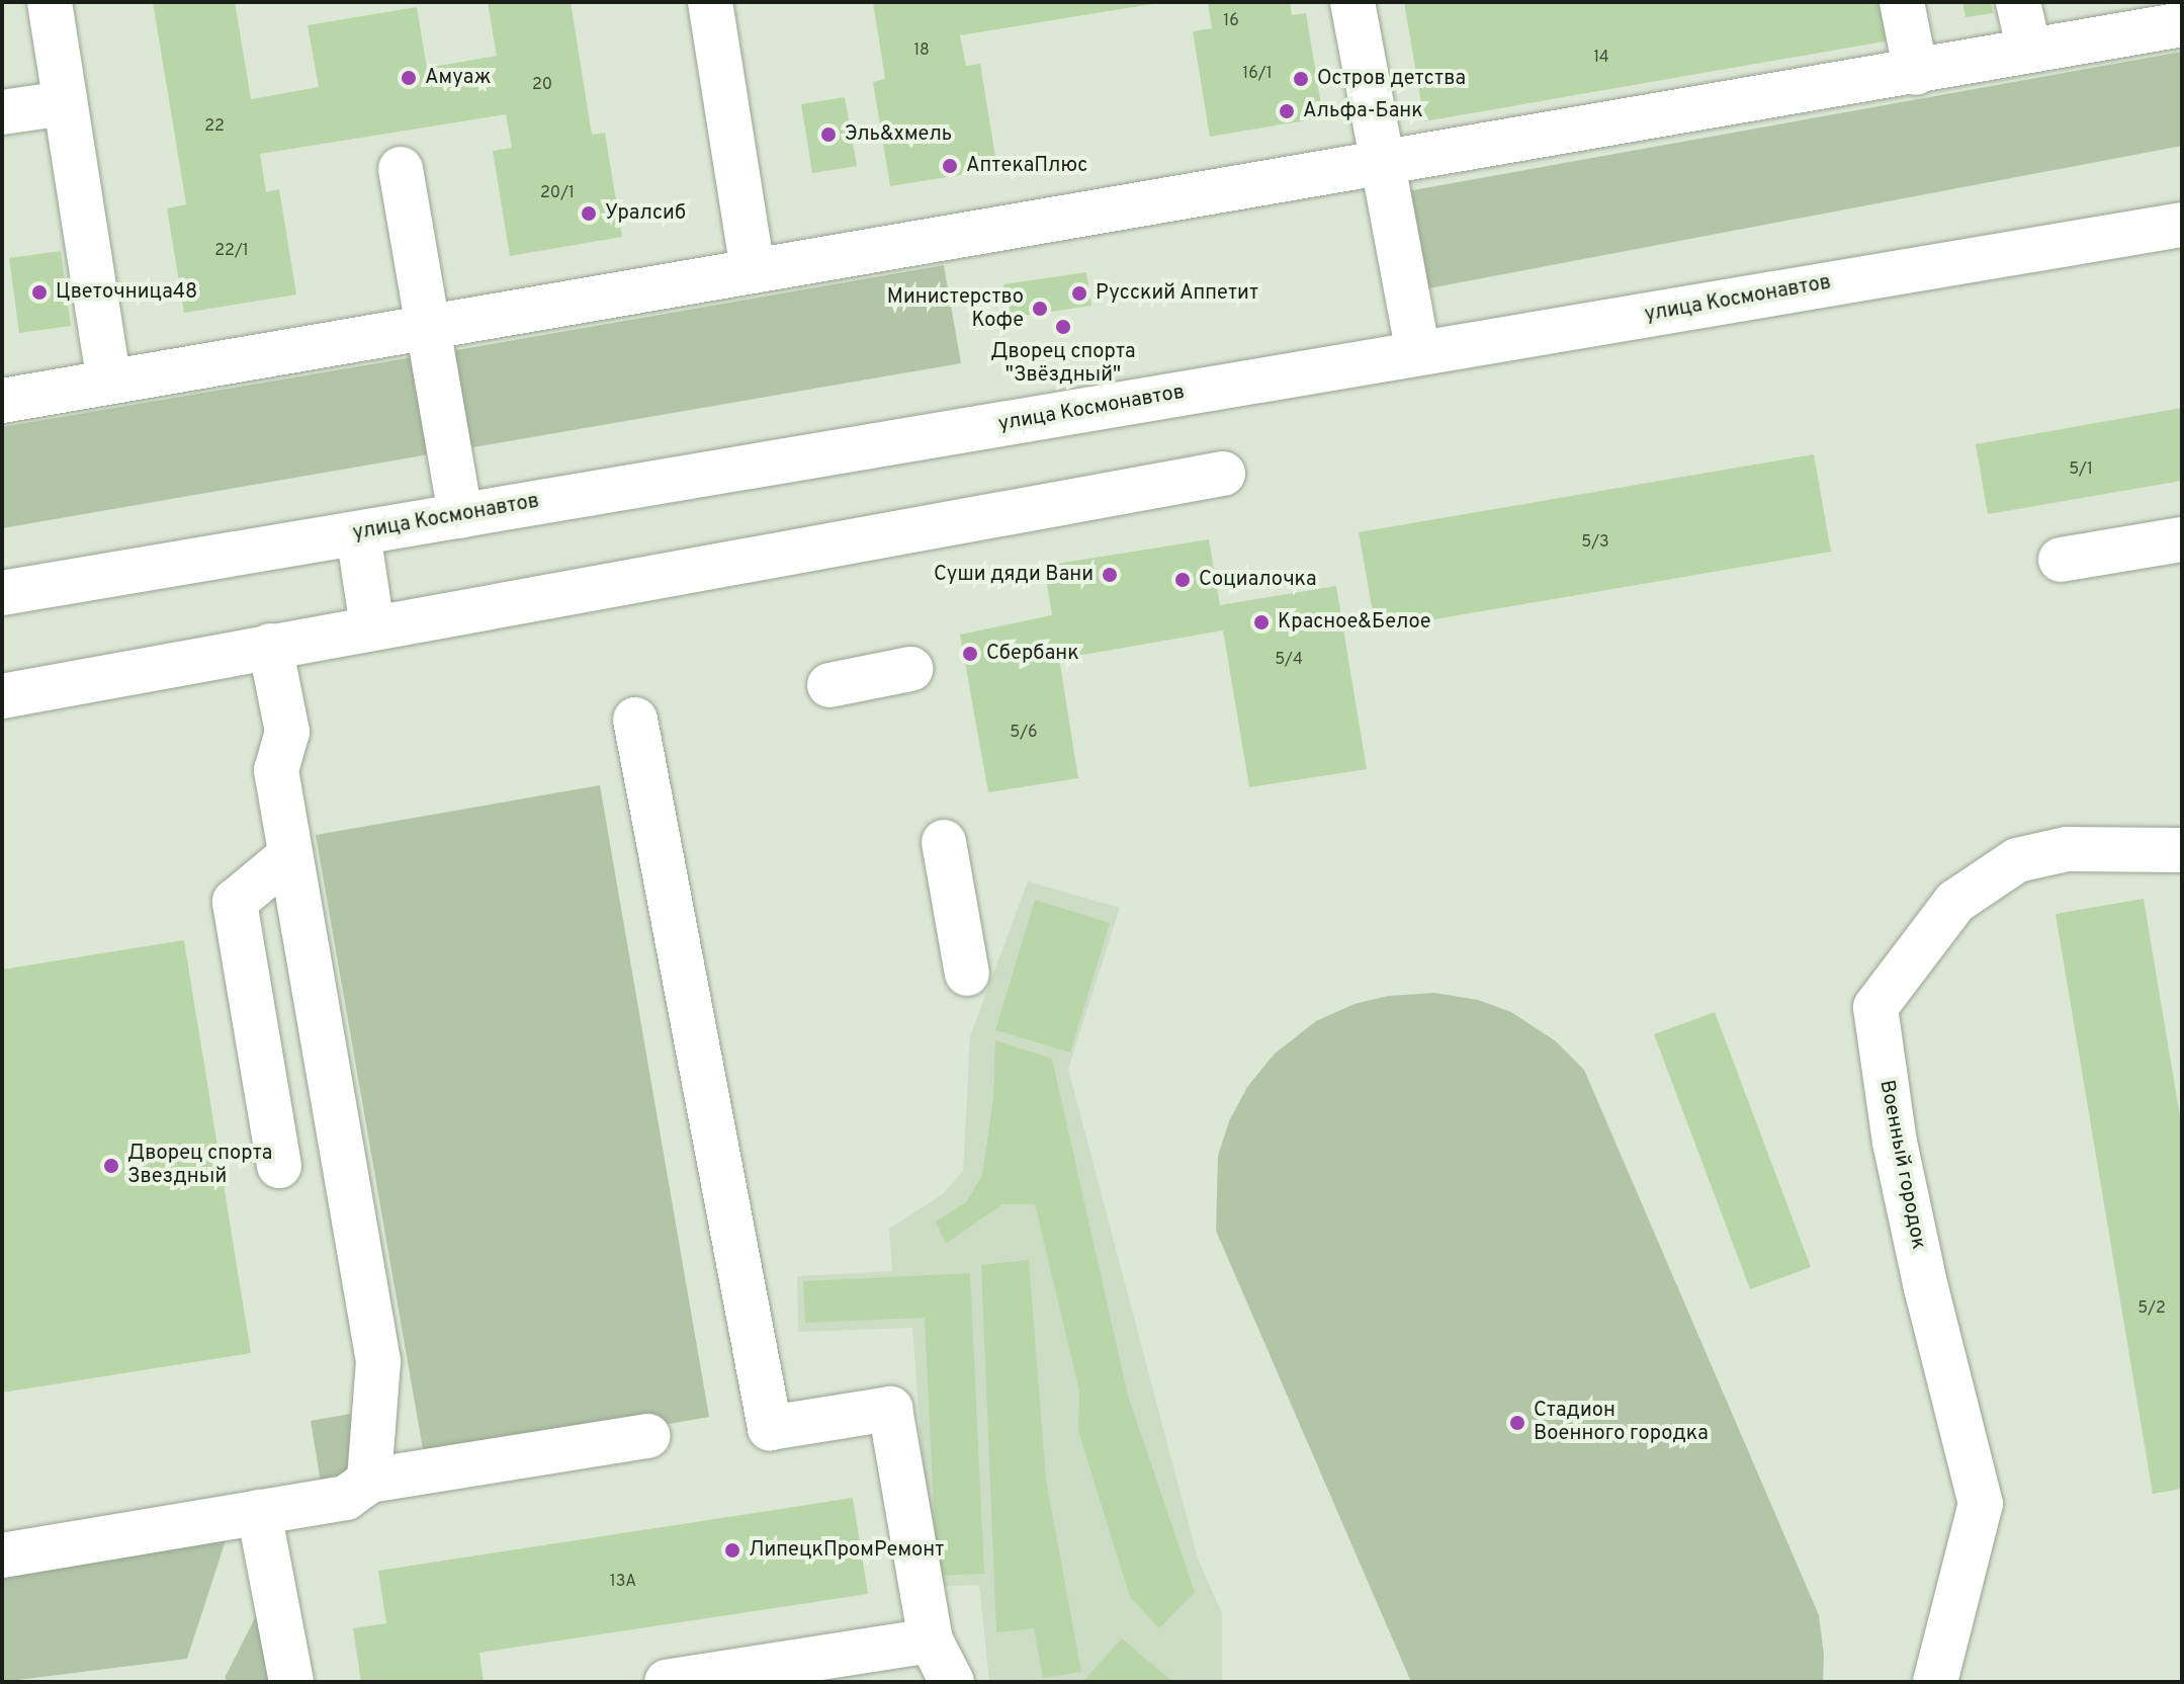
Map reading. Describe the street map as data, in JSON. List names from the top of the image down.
{
  "streets": {
    "main road": ["улица Космонавтов", "Военный городок"]
  },
  "places": [
    "Амуаж",
    "Остров детства",
    "Альфа-Банк",
    "Эль&хмель",
    "АптекаПлюс",
    "Уралсиб",
    "Цветочница48",
    "Русский Аппетит",
    "Министерство Кофе",
    "Дворец спорта \"Звёздный\"",
    "Суши дяди Вани",
    "Социалочка",
    "Красное&Белое",
    "Сбербанк",
    "Дворец спорта Звездный",
    "Стадион Военного городка",
    "ЛипецкПромРемонт"
  ],
  "house_numbers": [
    "16",
    "18",
    "14",
    "16/1",
    "20",
    "22",
    "20/1",
    "22/1",
    "5/1",
    "5/3",
    "5/4",
    "5/6",
    "5/2",
    "13А"
  ]
}
